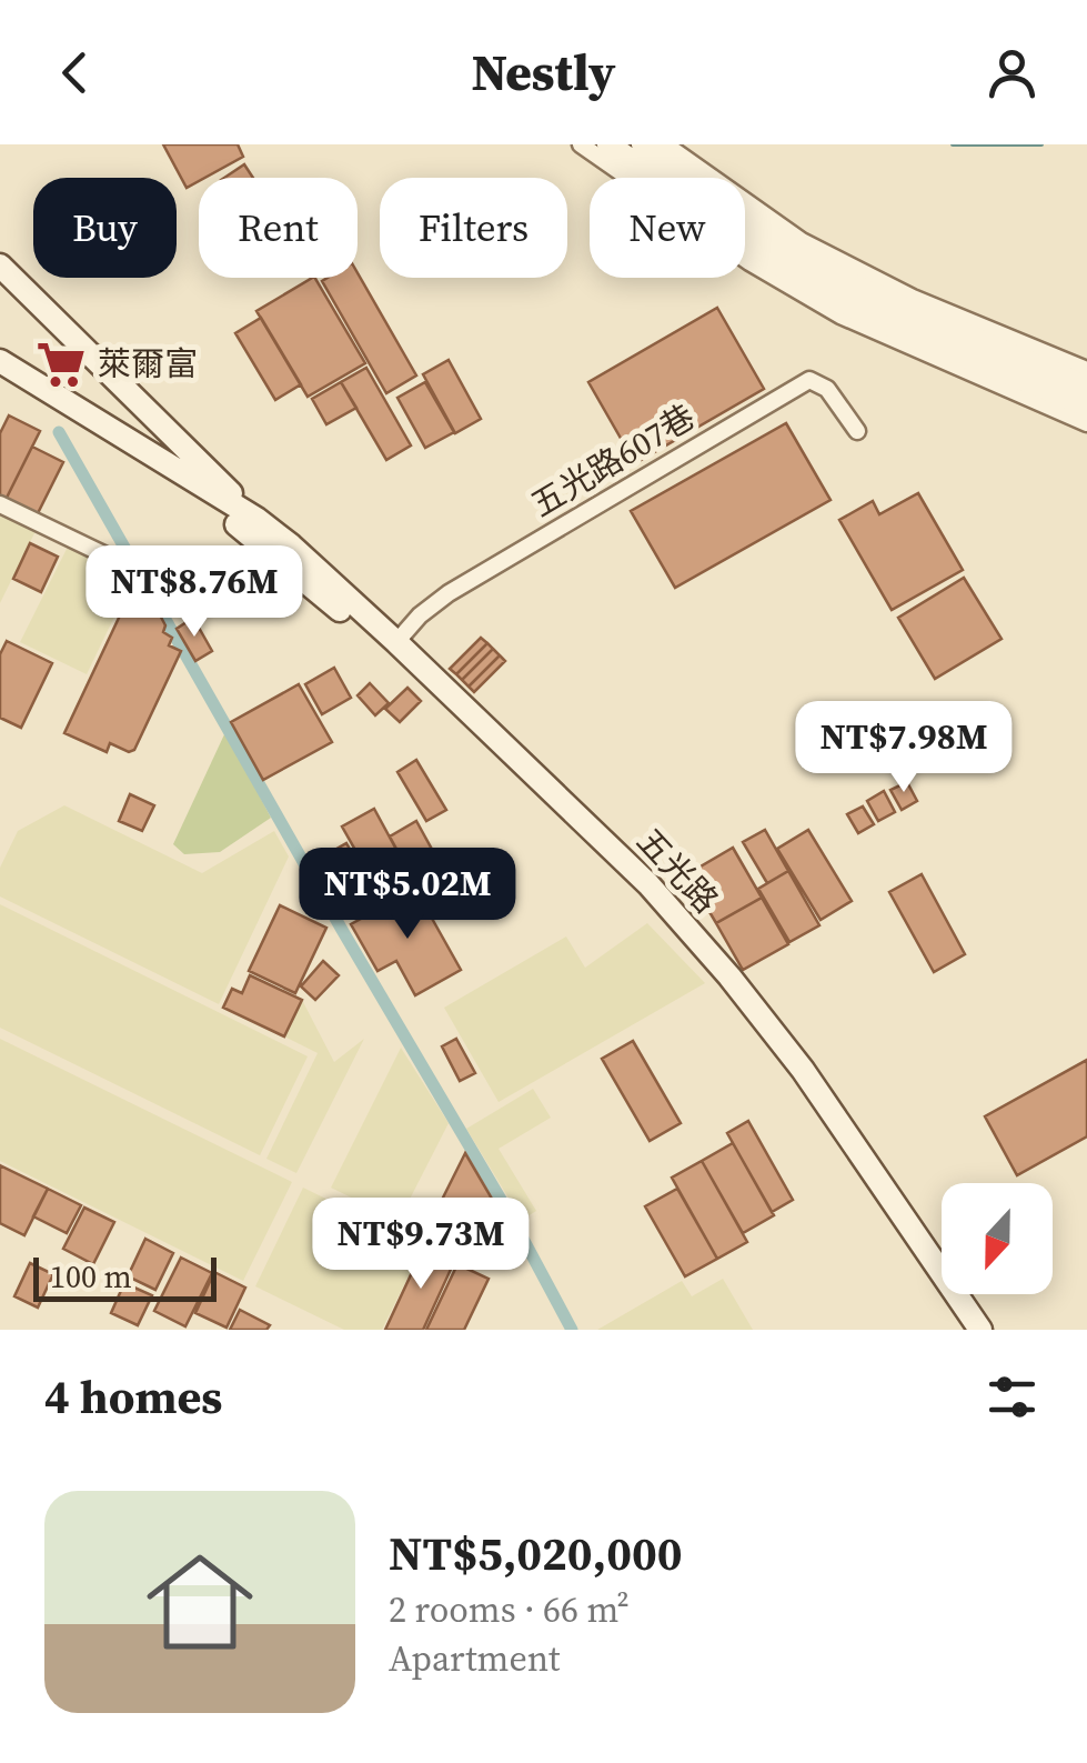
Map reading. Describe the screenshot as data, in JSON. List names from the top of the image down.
{
  "streets": {
    "main road": ["五光路"],
    "street": ["五光路607巷"]
  },
  "crossings": [
    ["五光路607巷", "五光路"]
  ],
  "places": {
    "supermarket": ["萊爾富"]
  },
  "scale_bar": "100 m",
  "north": "bottom",
  "page": {
    "header": "Nestly",
    "chip": [
      "Buy",
      "Rent",
      "Filters",
      "New"
    ],
    "price": [
      "NT$8.76M",
      "NT$7.98M",
      "NT$5.02M",
      "NT$9.73M"
    ],
    "scale": "100 m",
    "heading": "4 homes",
    "list": [
      {
        "name": "NT$5,020,000",
        "note": "2 rooms · 66 m² · Apartment"
      }
    ]
  }
}
